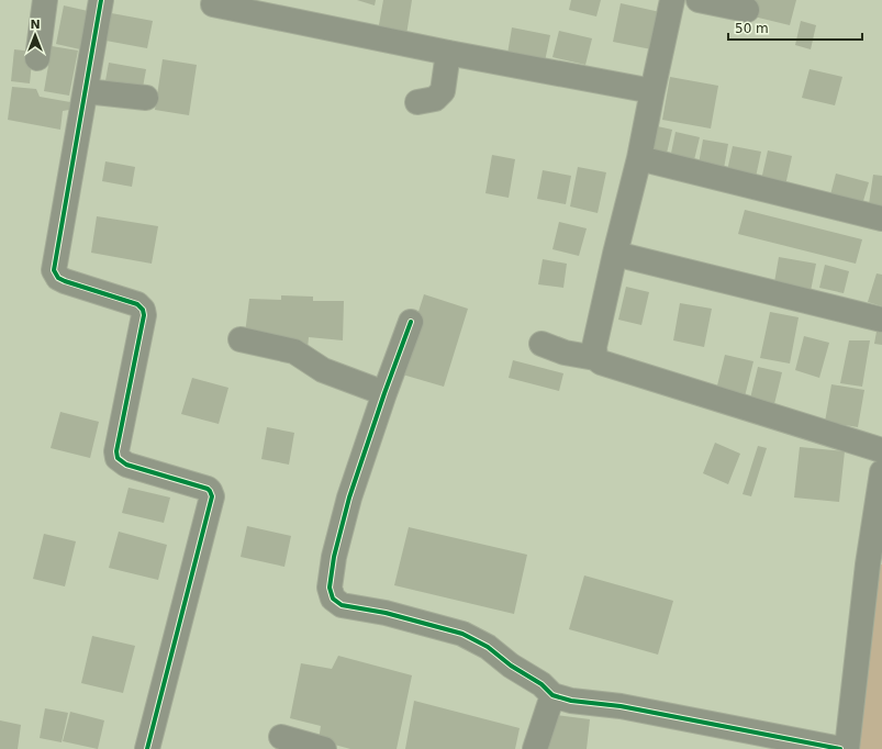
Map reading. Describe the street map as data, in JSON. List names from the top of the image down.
{
  "scale_bar": "50 m",
  "north": "top"
}
